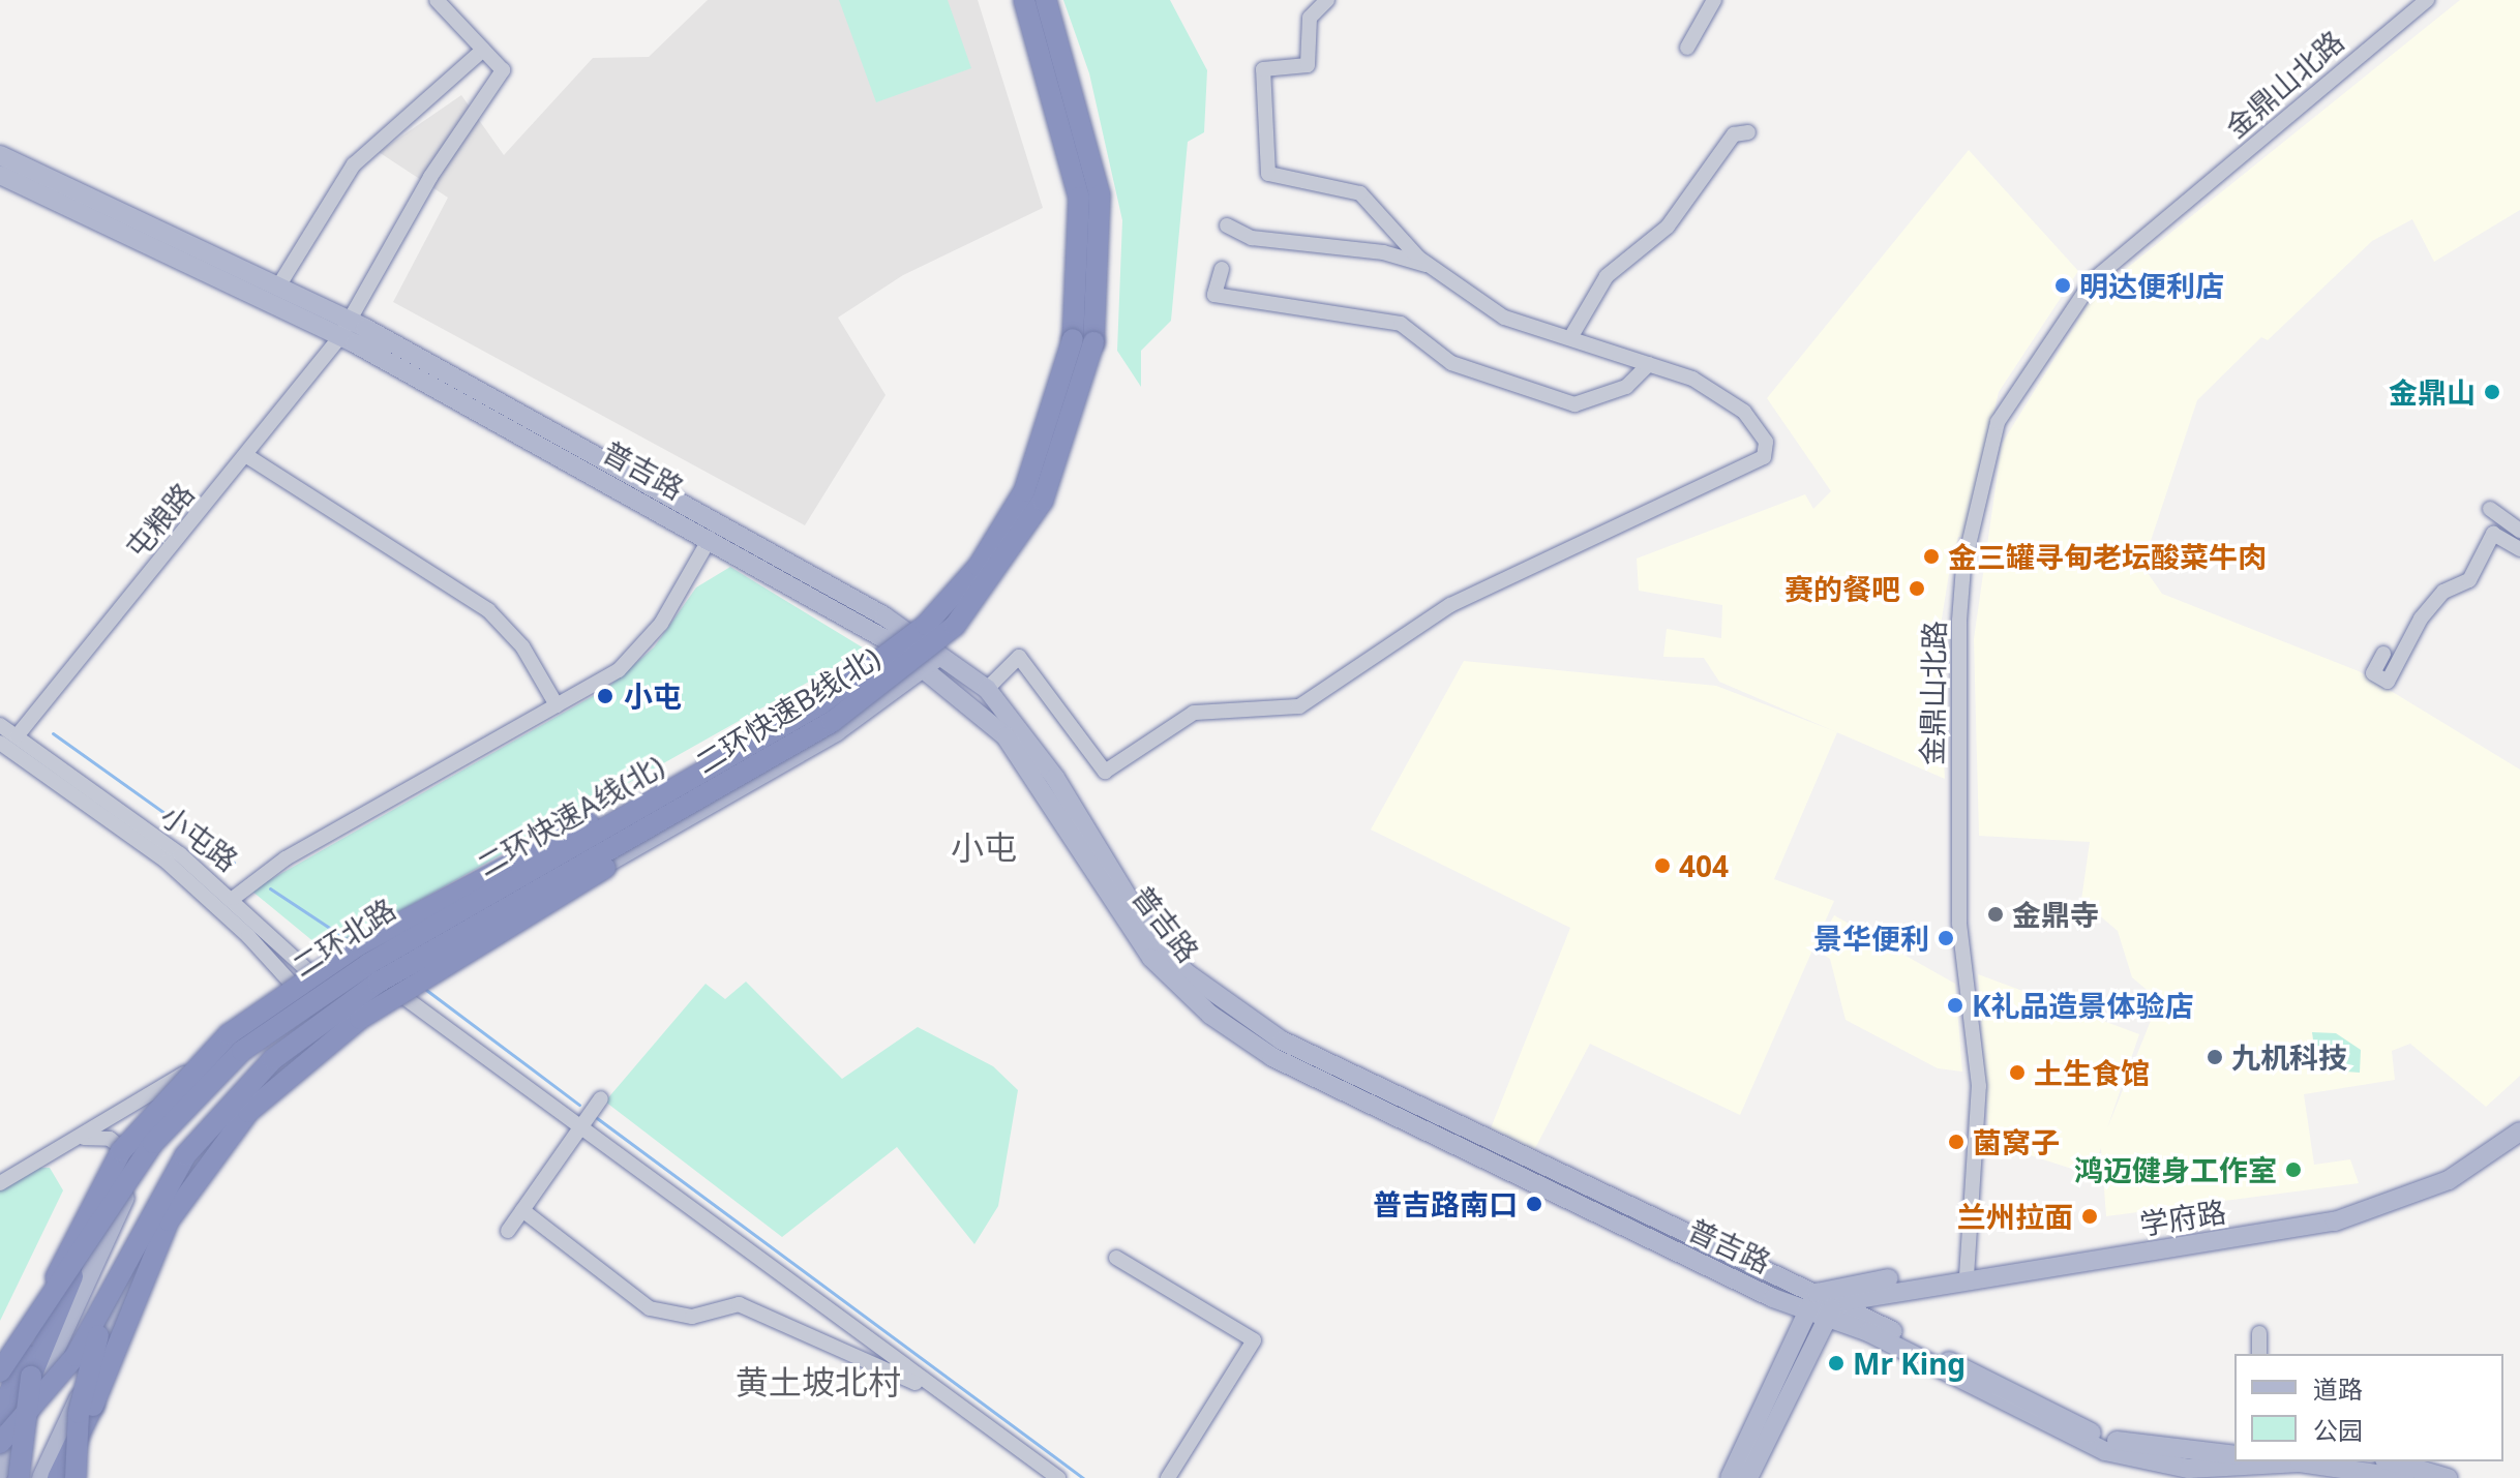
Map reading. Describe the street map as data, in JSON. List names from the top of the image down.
{
  "streets": {
    "highway": ["二环快速B线(北)", "二环快速A线(北)"],
    "main road": ["普吉路", "二环北路", "学府路"],
    "street": ["金鼎山北路", "屯粮路", "小屯路"]
  },
  "crossings": [
    ["金鼎山北路", "学府路"],
    ["普吉路", "屯粮路"],
    ["普吉路", "二环北路"],
    ["普吉路", "学府路"],
    ["屯粮路", "小屯路"],
    ["二环快速B线(北)", "二环快速A线(北)"],
    ["小屯路", "二环北路"]
  ],
  "districts": ["小屯", "黄土坡北村"],
  "places": [
    "明达便利店",
    "金鼎山",
    "金三罐寻甸老坛酸菜牛肉",
    "赛的餐吧",
    "小屯",
    "404",
    "金鼎寺",
    "景华便利",
    "K礼品造景体验店",
    "九机科技",
    "土生食馆",
    "菌窝子",
    "鸿迈健身工作室",
    "普吉路南口",
    "兰州拉面",
    "Mr King"
  ],
  "legend": ["道路", "公园"]
}
